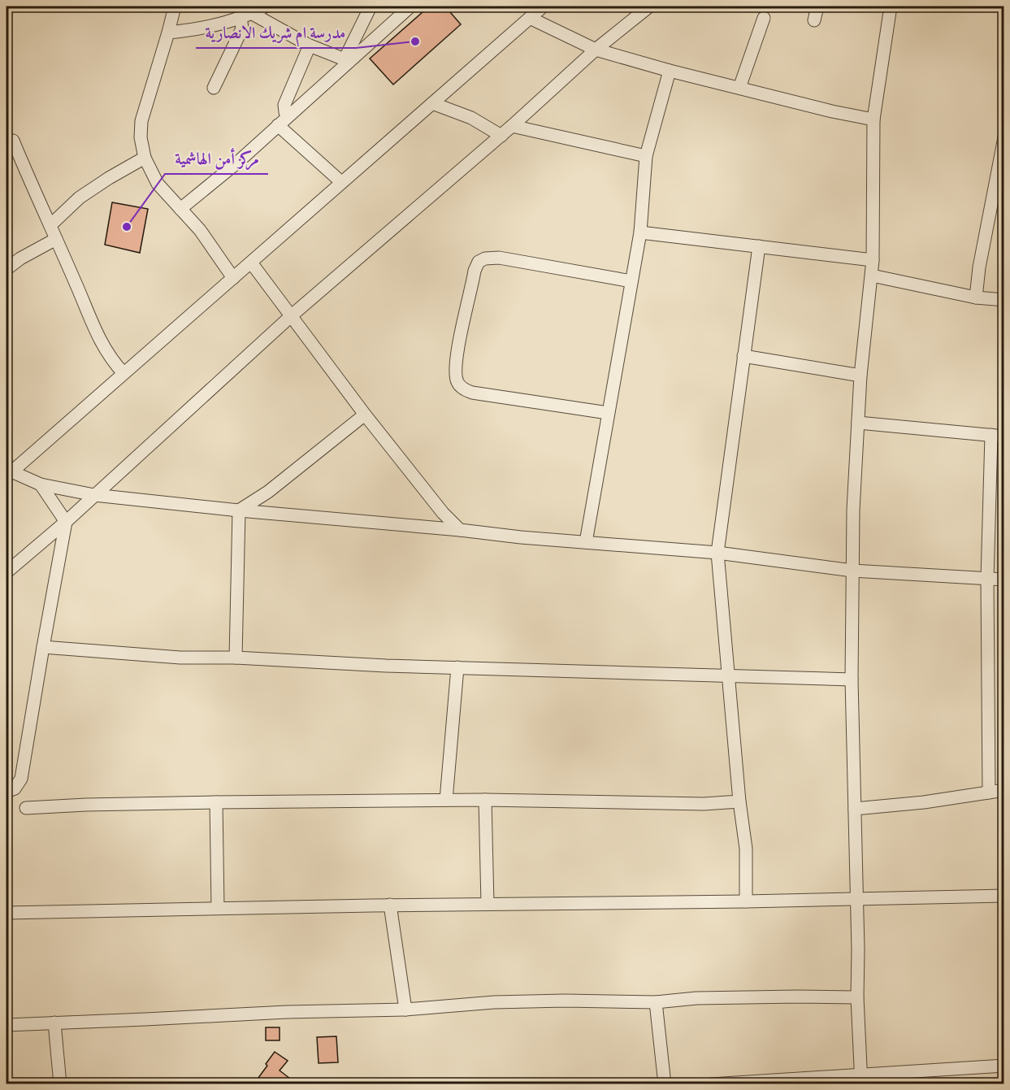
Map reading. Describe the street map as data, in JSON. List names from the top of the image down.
{
  "places": ["مدرسة ام شريك الانصارية", "مركز أمن الهاشمية"]
}
